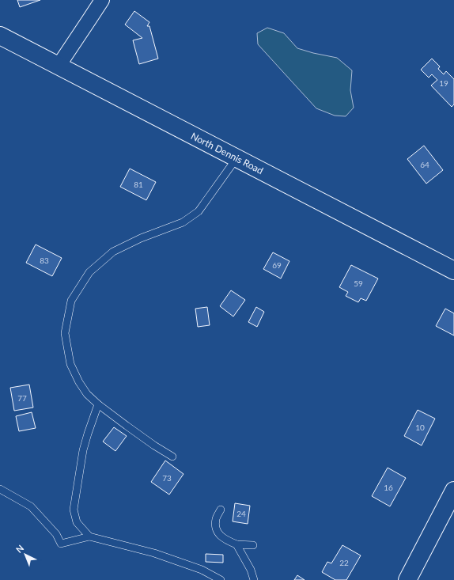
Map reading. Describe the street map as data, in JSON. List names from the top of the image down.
{
  "streets": {
    "main road": ["North Dennis Road"]
  },
  "house_numbers": [
    "19",
    "64",
    "81",
    "83",
    "69",
    "59",
    "77",
    "10",
    "73",
    "16",
    "24",
    "22"
  ],
  "north": "top left"
}
